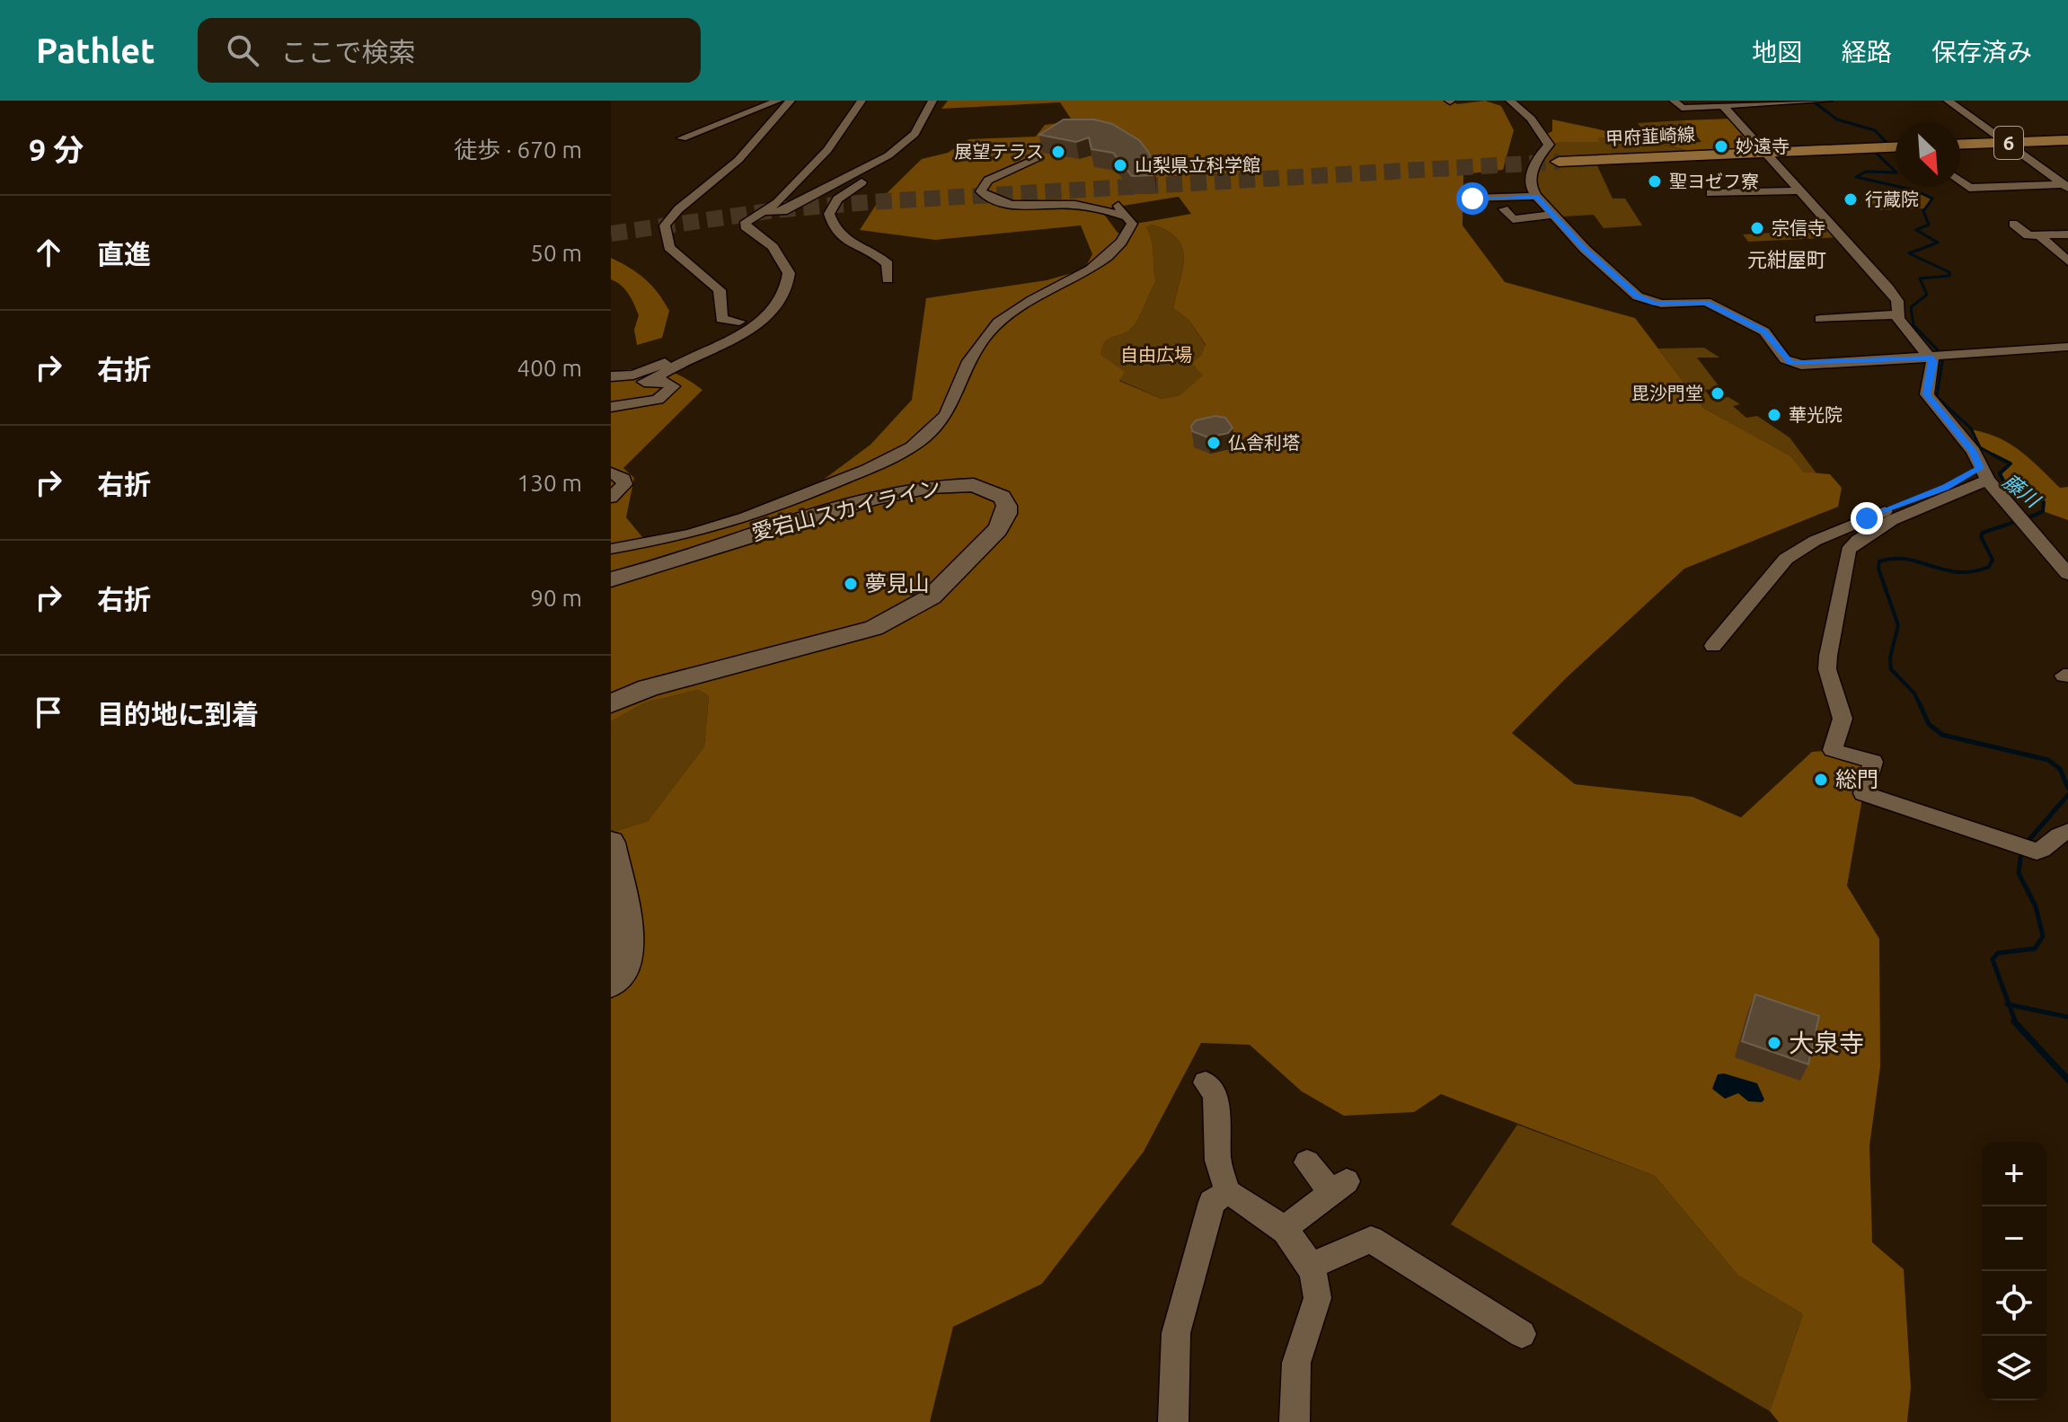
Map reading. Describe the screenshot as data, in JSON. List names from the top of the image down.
{
  "streets": {
    "main road": ["甲府韮崎線", "6", "愛宕山スカイライン"]
  },
  "districts": ["元紺屋町"],
  "water": ["藤川"],
  "parks": ["自由広場"],
  "places": [
    "妙遠寺",
    "展望テラス",
    "山梨県立科学館",
    "聖ヨゼフ寮",
    "行蔵院",
    "宗信寺",
    "毘沙門堂",
    "華光院",
    "仏舎利塔",
    "夢見山",
    "総門",
    "大泉寺"
  ],
  "north": "bottom right",
  "page": {
    "header": "Pathlet",
    "search": "ここで検索",
    "nav": ["地図", "経路", "保存済み"],
    "heading": ["9 分", "徒歩 · 670 m"],
    "list": [
      ["直進", "50 m"],
      ["右折", "400 m"],
      ["右折", "130 m"],
      ["右折", "90 m"],
      "目的地に到着"
    ],
    "map_buttons": ["+", "−"]
  }
}
